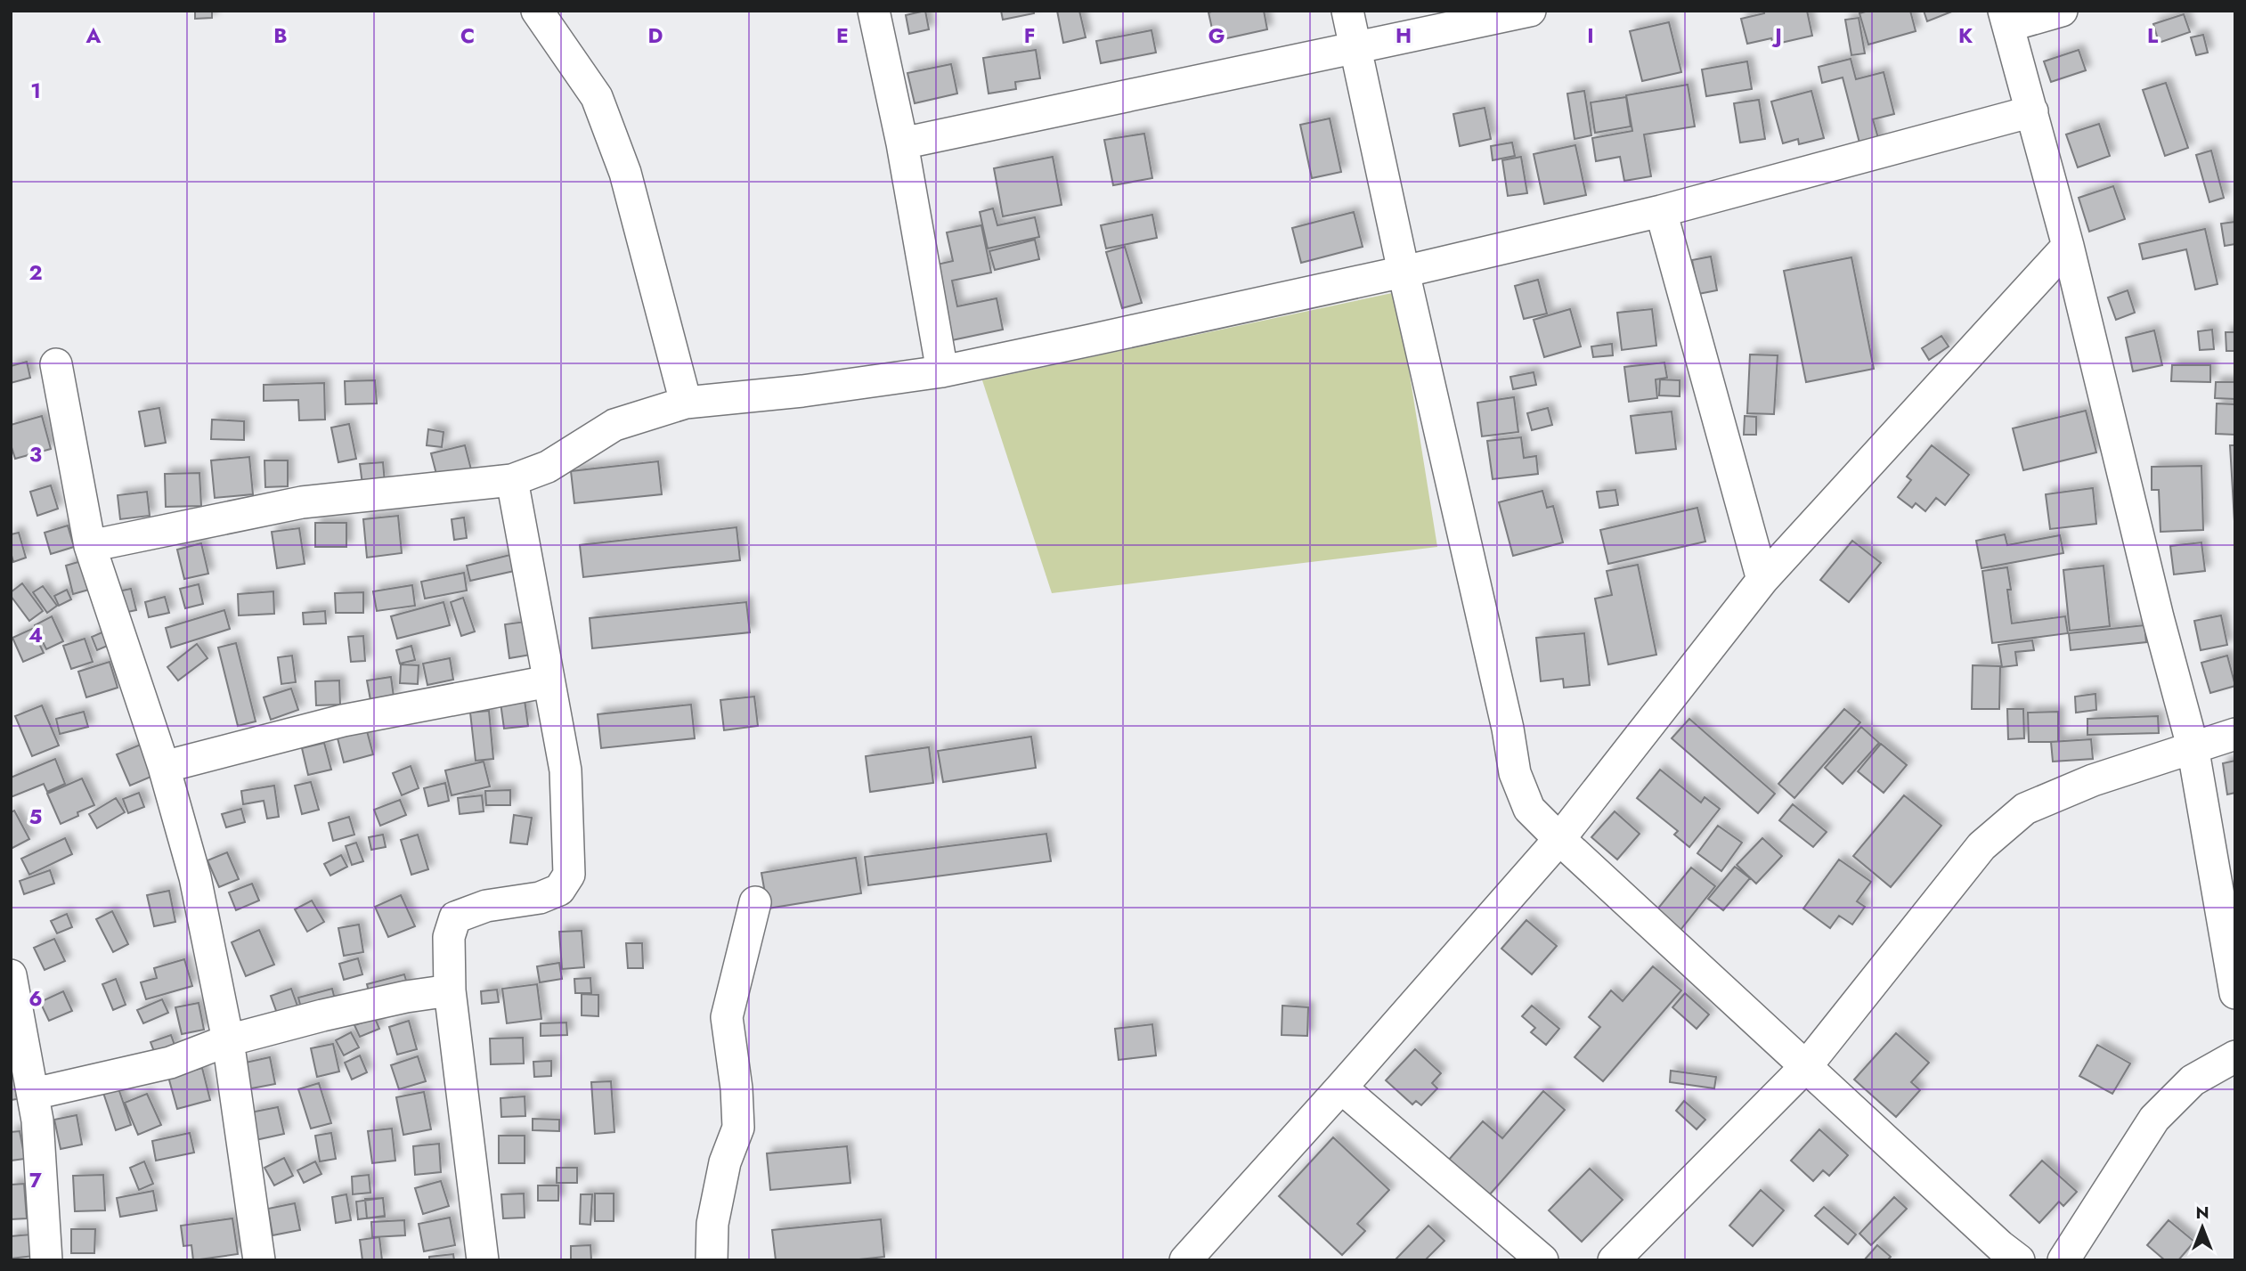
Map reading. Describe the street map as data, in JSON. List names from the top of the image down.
{
  "north": "top",
  "grid": {
    "columns": [
      "A",
      "B",
      "C",
      "D",
      "E",
      "F",
      "G",
      "H",
      "I",
      "J",
      "K",
      "L"
    ],
    "rows": [
      "1",
      "2",
      "3",
      "4",
      "5",
      "6",
      "7"
    ]
  }
}
